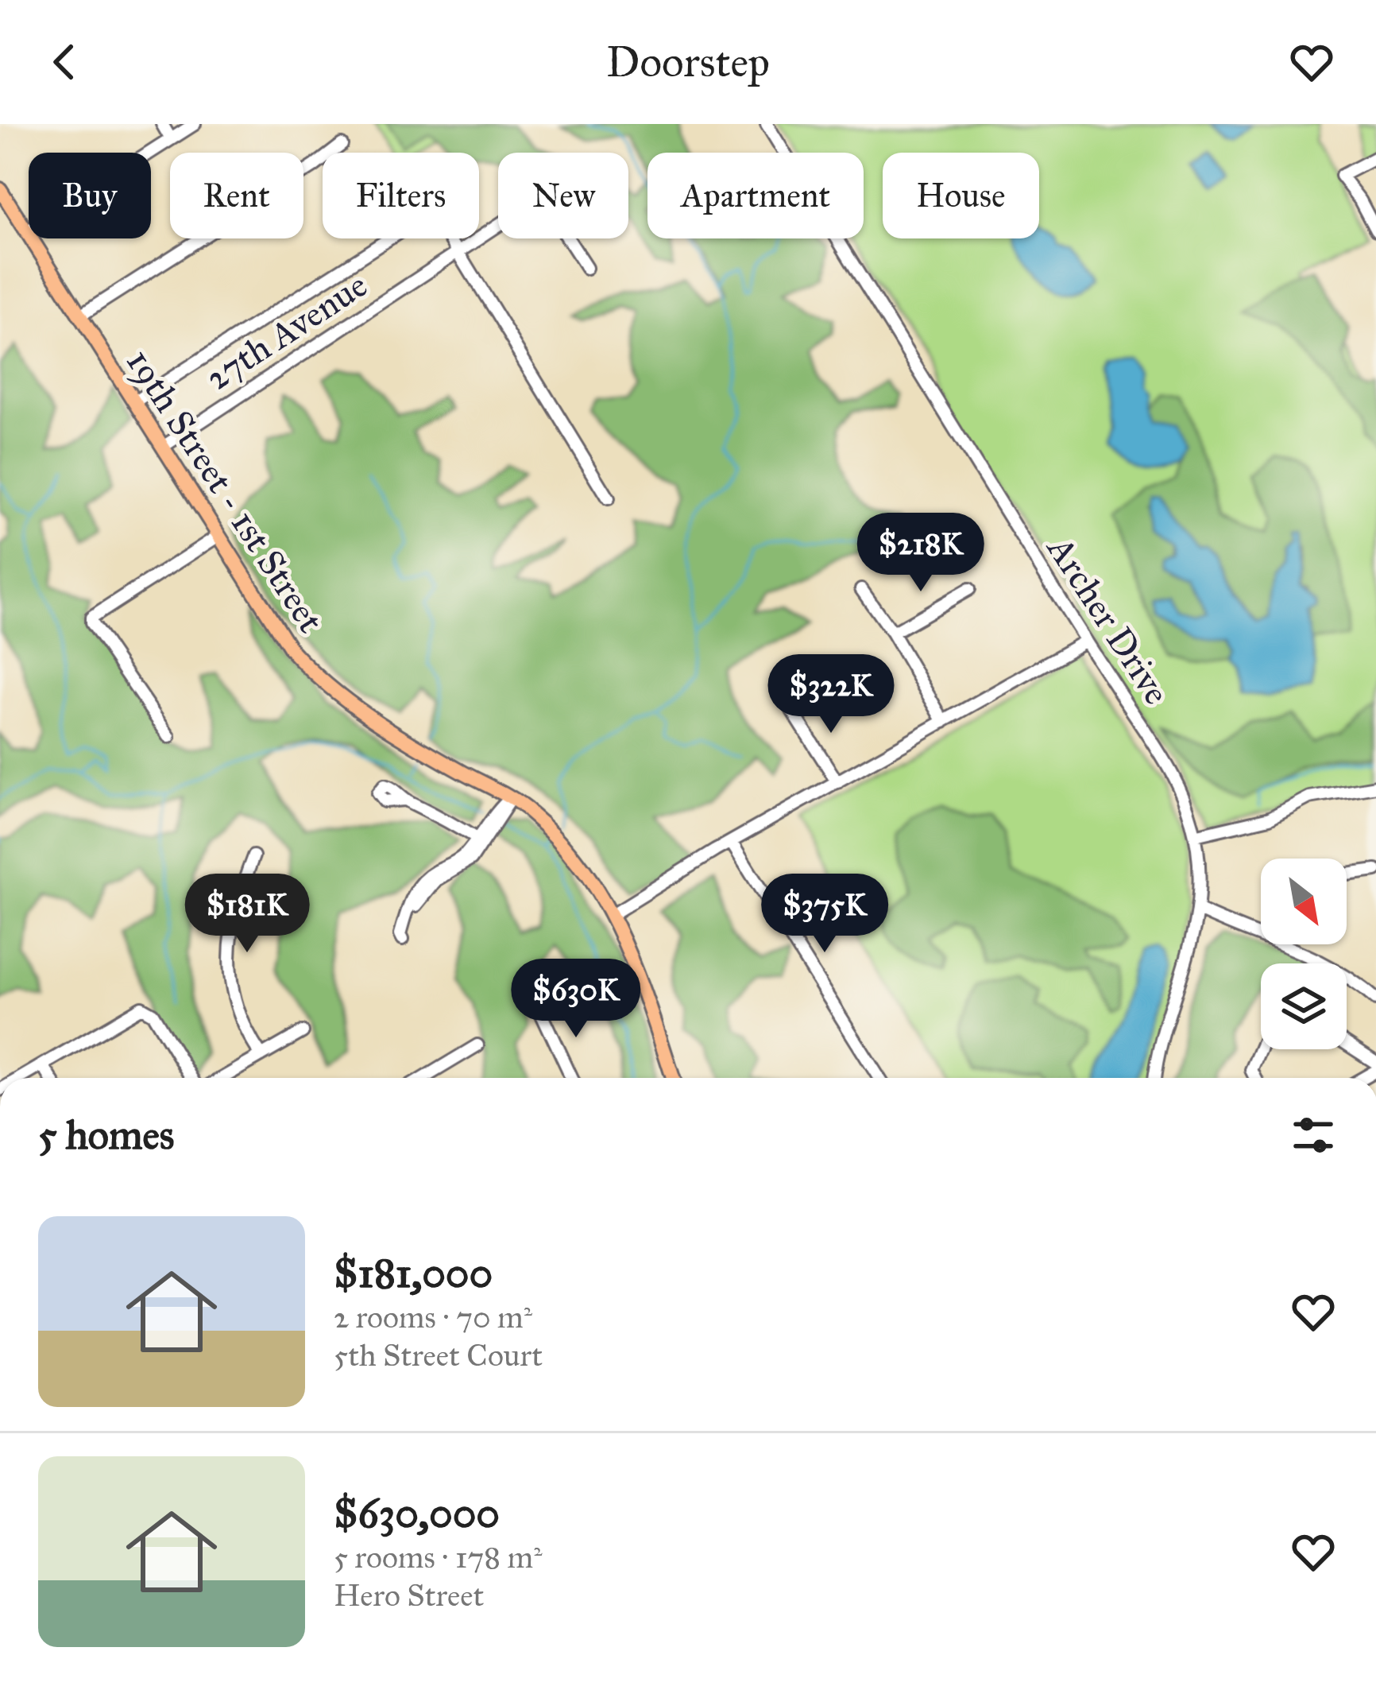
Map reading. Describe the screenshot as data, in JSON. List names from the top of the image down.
{
  "streets": {
    "main road": ["19th Street - 1st Street"],
    "street": ["27th Avenue", "Archer Drive"]
  },
  "crossings": [
    ["27th Avenue", "19th Street - 1st Street"]
  ],
  "north": "bottom right",
  "page": {
    "header": "Doorstep",
    "chip": [
      "Buy",
      "Rent",
      "Filters",
      "New",
      "Apartment",
      "House"
    ],
    "price": [
      "$218K",
      "$322K",
      "$181K",
      "$375K",
      "$630K"
    ],
    "heading": "5 homes",
    "list": [
      {
        "name": "$181,000",
        "note": "2 rooms · 70 m² · 5th Street Court"
      },
      {
        "name": "$630,000",
        "note": "5 rooms · 178 m² · Hero Street"
      }
    ]
  }
}
